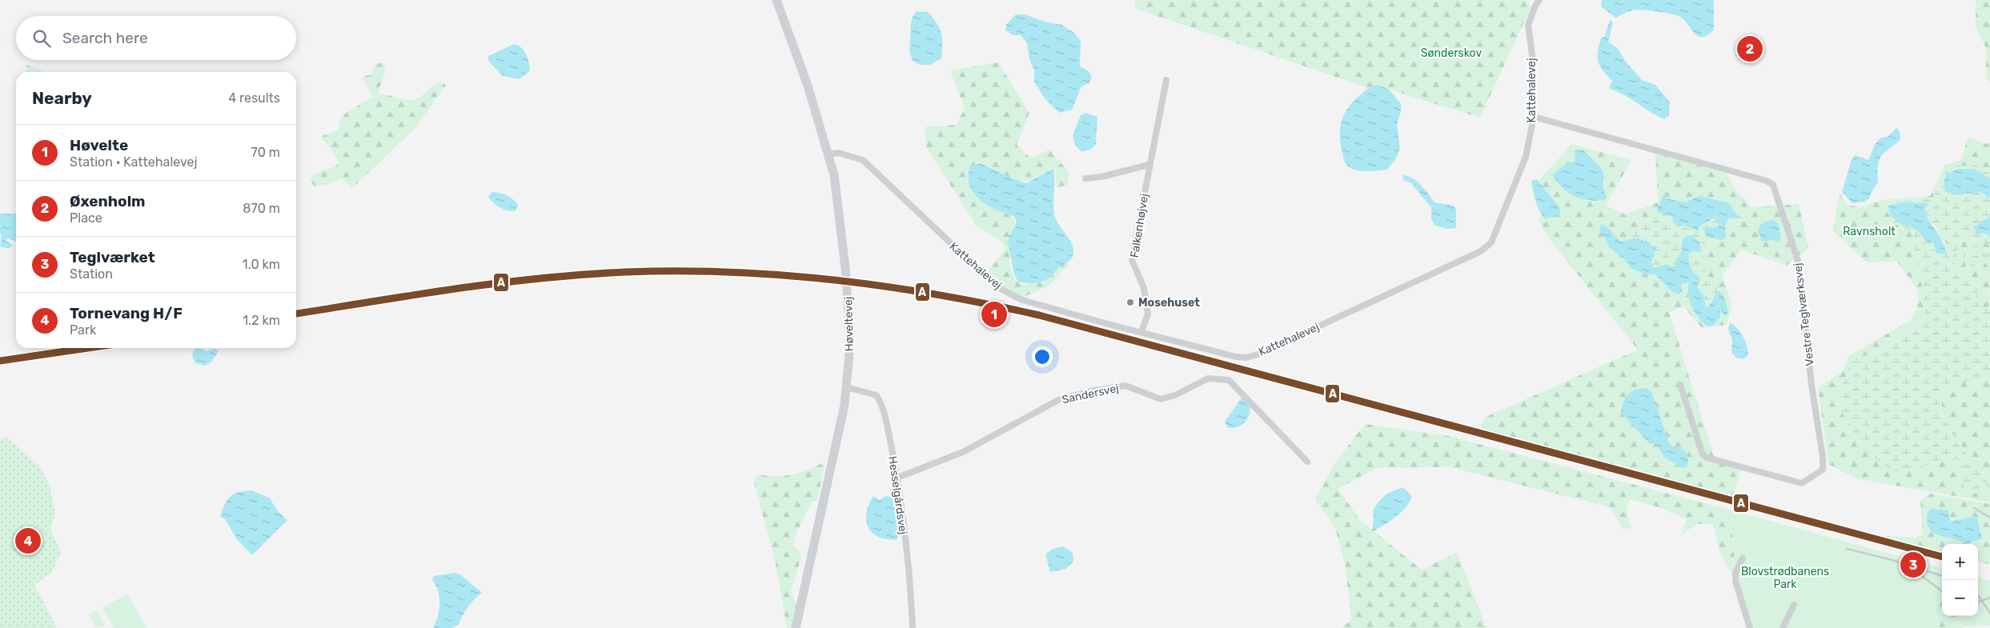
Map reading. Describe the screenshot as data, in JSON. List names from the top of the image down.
{
  "streets": {
    "street": [
      "Kattehalevej",
      "Falkenhøjvej",
      "Vestre Teglværksvej",
      "Høveltevej",
      "Sandersvej",
      "Hesselgårdsvej"
    ]
  },
  "crossings": [
    ["Kattehalevej", "Falkenhøjvej"],
    ["Kattehalevej", "Vestre Teglværksvej"],
    ["Kattehalevej", "Høveltevej"],
    ["Høveltevej", "Hesselgårdsvej"],
    ["Sandersvej", "Hesselgårdsvej"]
  ],
  "parks": ["Sønderskov", "Ravnsholt", "Blovstrødbanens Park"],
  "places": ["Mosehuset"],
  "lines": ["transit line A"],
  "page": {
    "search": "Search here",
    "pins": [
      "2",
      "1",
      "4",
      "3"
    ],
    "heading": ["Nearby", "4 results"],
    "list": [
      {
        "mark": "1",
        "name": "Høvelte",
        "note": "Station · Kattehalevej",
        "value": "70 m"
      },
      {
        "mark": "2",
        "name": "Øxenholm",
        "note": "Place",
        "value": "870 m"
      },
      {
        "mark": "3",
        "name": "Teglværket",
        "note": "Station",
        "value": "1.0 km"
      },
      {
        "mark": "4",
        "name": "Tornevang H/F",
        "note": "Park",
        "value": "1.2 km"
      }
    ],
    "map_buttons": ["+", "−"]
  }
}
